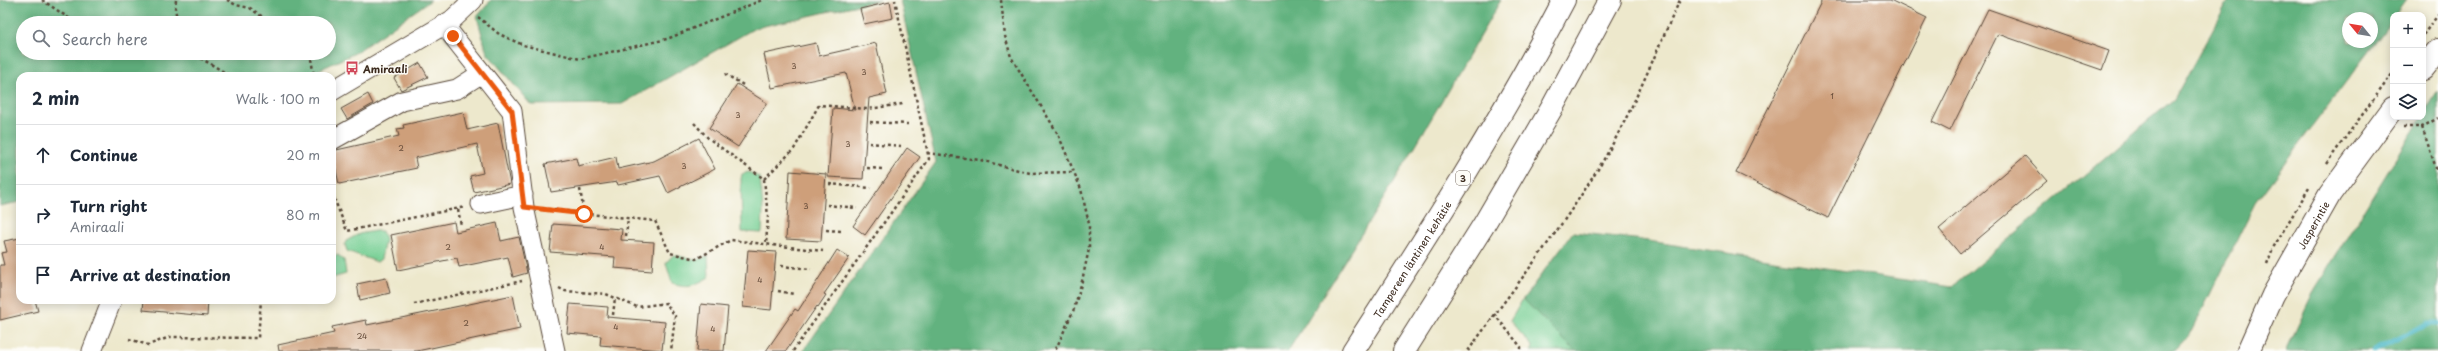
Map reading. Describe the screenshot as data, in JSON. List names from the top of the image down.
{
  "streets": {
    "main road": ["3", "Jasperintie", "Tampereen läntinen kehätie"]
  },
  "places": {
    "bus stop": ["Amiraali"]
  },
  "house_numbers": [
    "3",
    "3",
    "1",
    "3",
    "3",
    "2",
    "3",
    "3",
    "2",
    "4",
    "4",
    "2",
    "4",
    "4",
    "24"
  ],
  "north": "top left",
  "page": {
    "map_buttons": ["+", "−"],
    "search": "Search here",
    "heading": ["2 min", "Walk · 100 m"],
    "list": [
      ["Continue", "20 m"],
      ["Turn right", "Amiraali", "80 m"],
      "Arrive at destination"
    ]
  }
}
